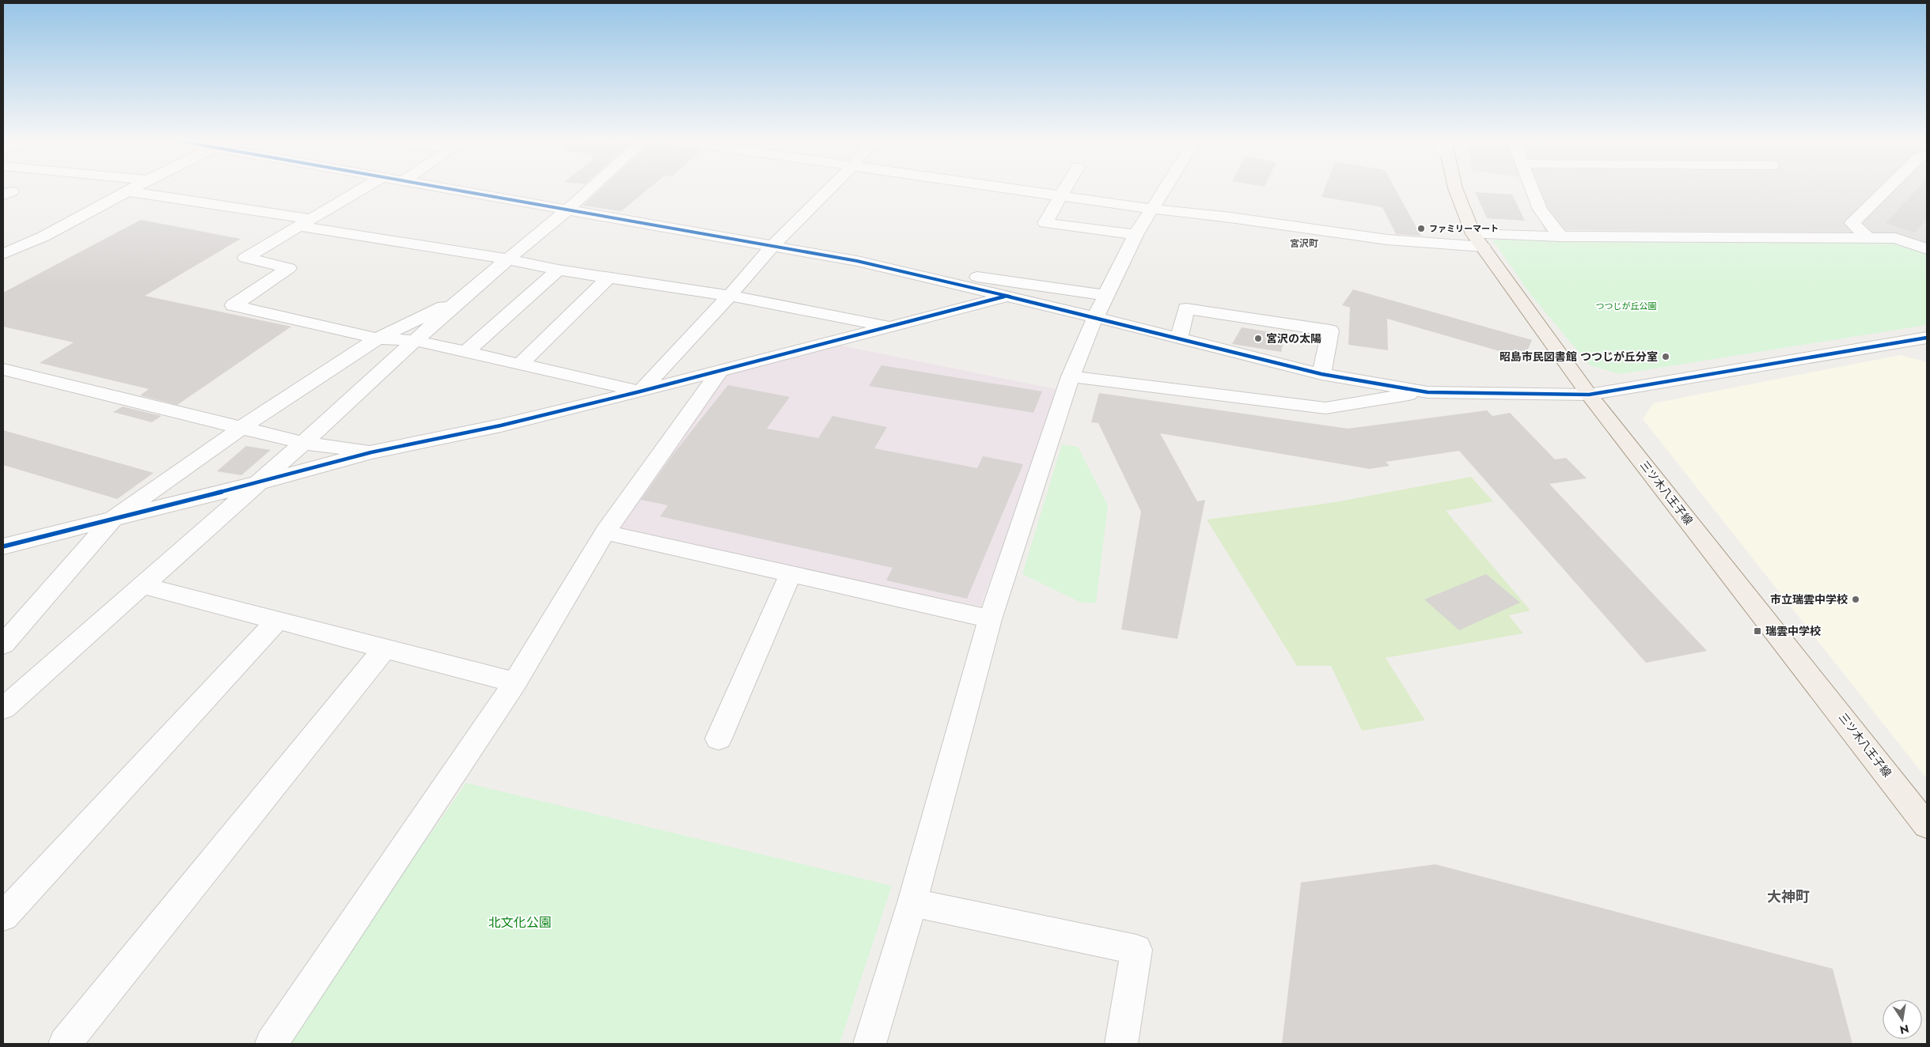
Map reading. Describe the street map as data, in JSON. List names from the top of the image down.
{
  "streets": {
    "main road": ["三ツ木八王子線"]
  },
  "districts": ["宮沢町", "大神町"],
  "parks": ["つつじが丘公園", "北文化公園"],
  "places": {
    "other": [
      "ファミリーマート",
      "宮沢の太陽",
      "昭島市民図書館 つつじが丘分室",
      "市立瑞雲中学校"
    ],
    "transit": ["瑞雲中学校"]
  },
  "north": "bottom"
}
